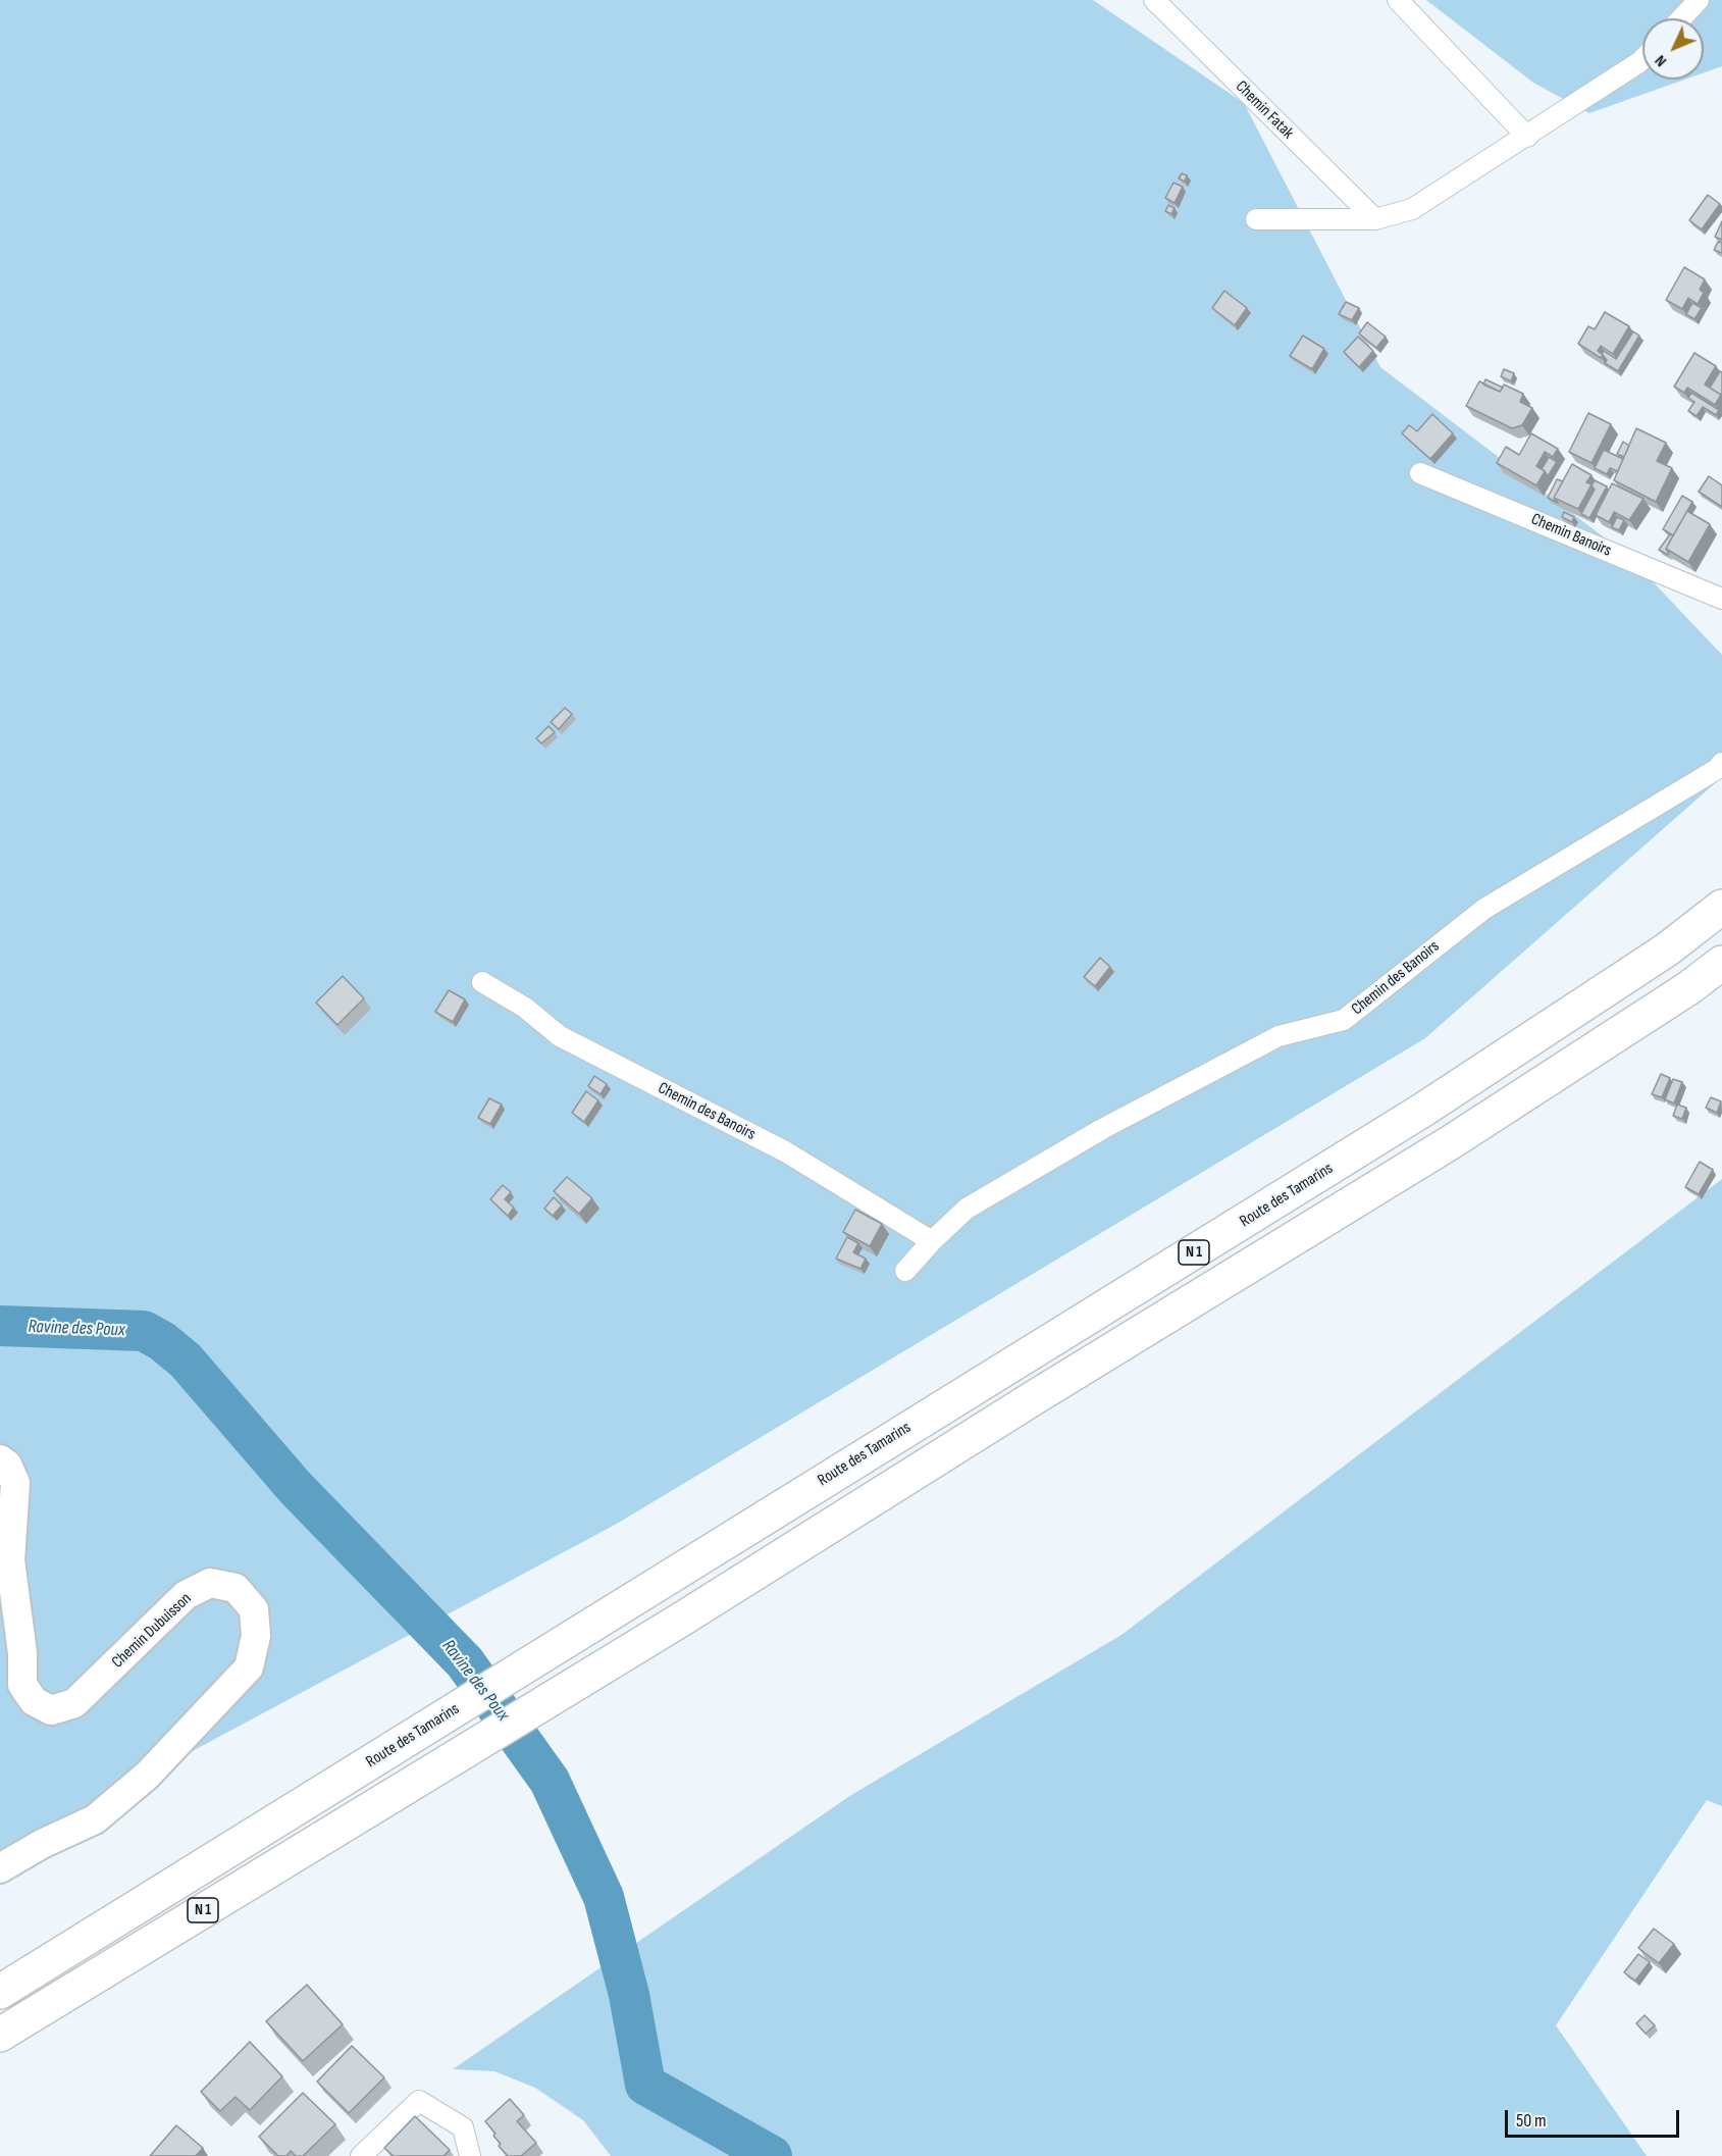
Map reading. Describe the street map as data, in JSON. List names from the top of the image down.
{
  "streets": {
    "highway": ["Route des Tamarins", "N 1"],
    "main road": ["Chemin Dubuisson"],
    "street": ["Chemin Fatak", "Chemin Banoirs", "Chemin des Banoirs"]
  },
  "water": ["Ravine des Poux"],
  "scale_bar": "50 m",
  "north": "bottom left"
}
